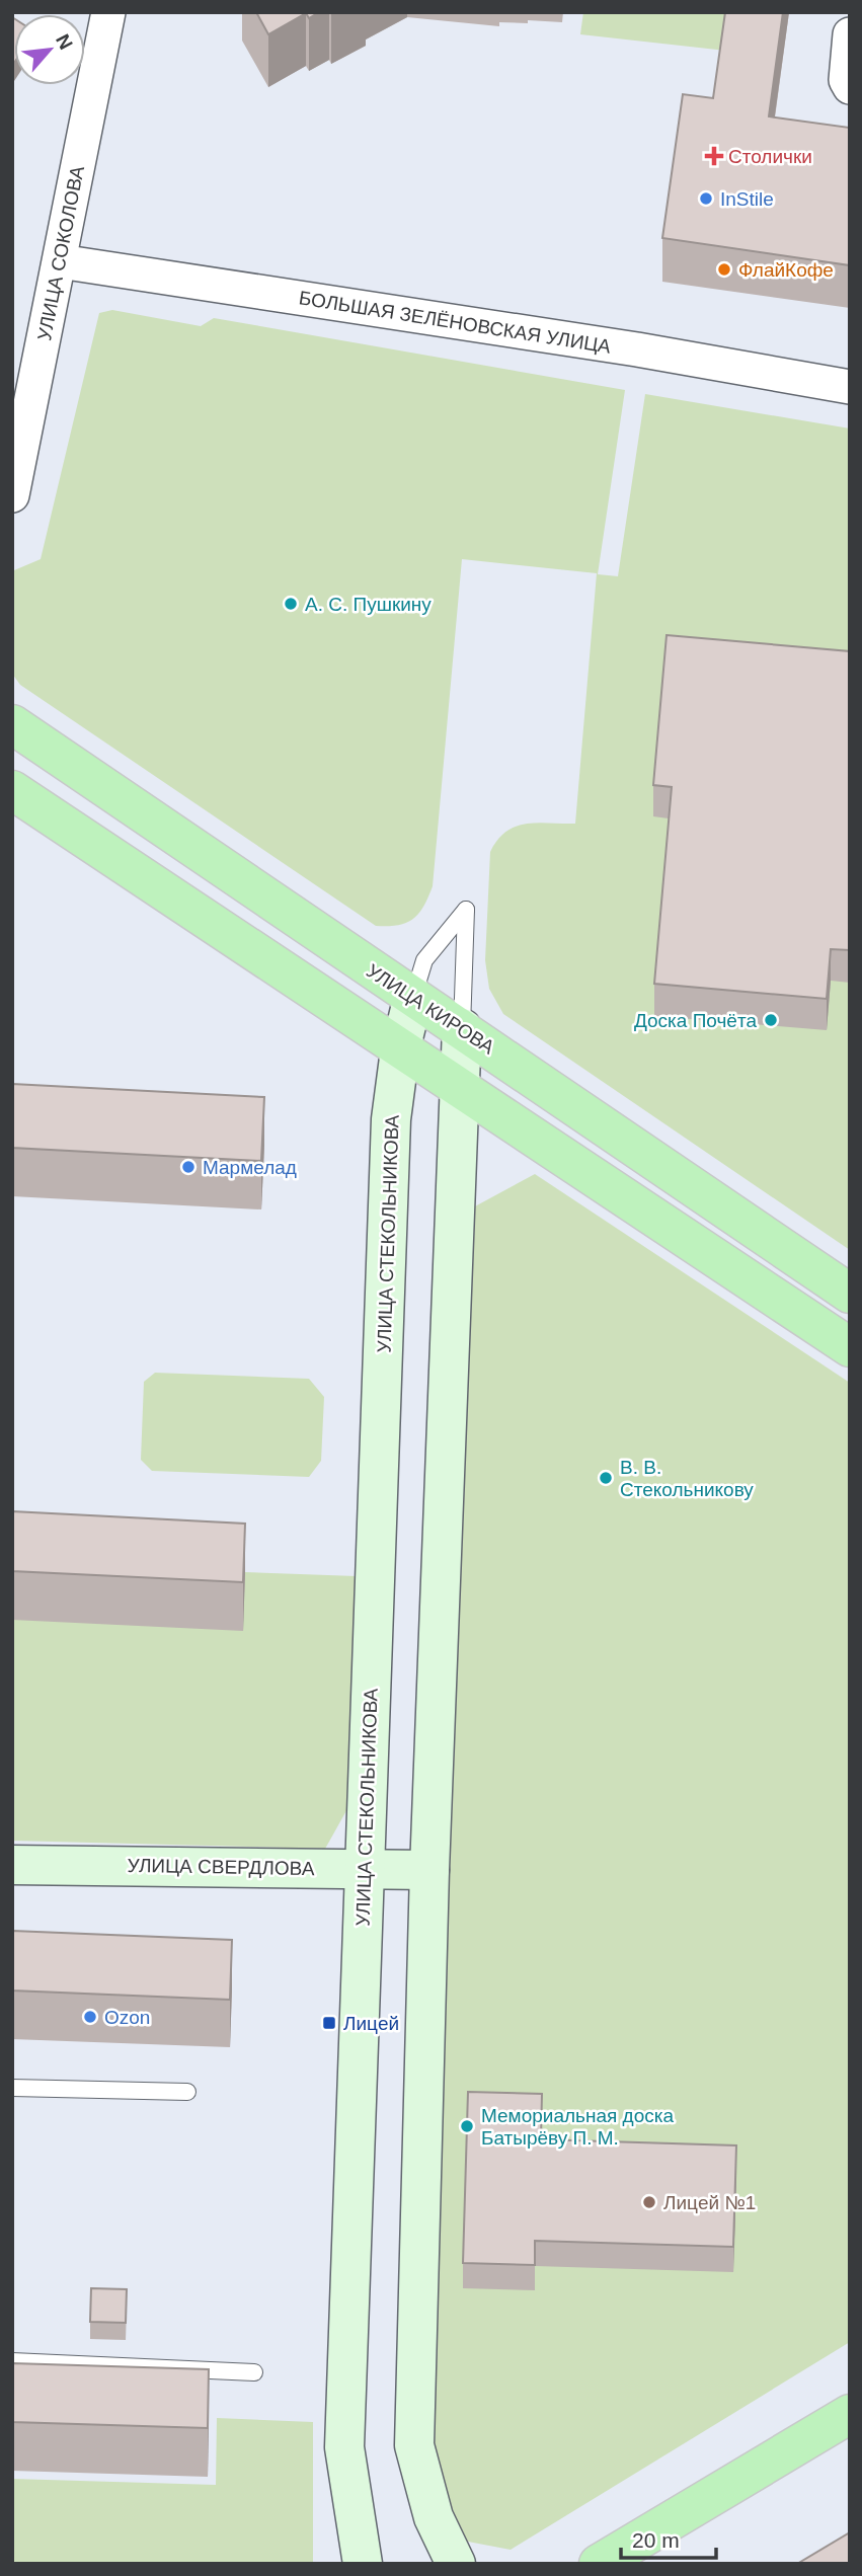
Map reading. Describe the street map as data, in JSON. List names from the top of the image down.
{
  "streets": {
    "main road": ["УЛИЦА КИРОВА", "УЛИЦА СТЕКОЛЬНИКОВА", "УЛИЦА СВЕРДЛОВА"],
    "street": ["УЛИЦА СОКОЛОВА", "БОЛЬШАЯ ЗЕЛЁНОВСКАЯ УЛИЦА"]
  },
  "crossings": [
    ["УЛИЦА СОКОЛОВА", "БОЛЬШАЯ ЗЕЛЁНОВСКАЯ УЛИЦА"],
    ["УЛИЦА КИРОВА", "УЛИЦА СТЕКОЛЬНИКОВА"],
    ["УЛИЦА СТЕКОЛЬНИКОВА", "УЛИЦА СВЕРДЛОВА"]
  ],
  "places": {
    "health": ["Столички"],
    "other": [
      "InStile",
      "ФлайКофе",
      "А. С. Пушкину",
      "Доска Почёта",
      "Мармелад",
      "В. В. Стекольникову",
      "Ozon",
      "Мемориальная доска Батырёву П. М.",
      "Лицeй №1"
    ],
    "transit": ["Лицeй"]
  },
  "scale_bar": "20 m",
  "north": "top right"
}
